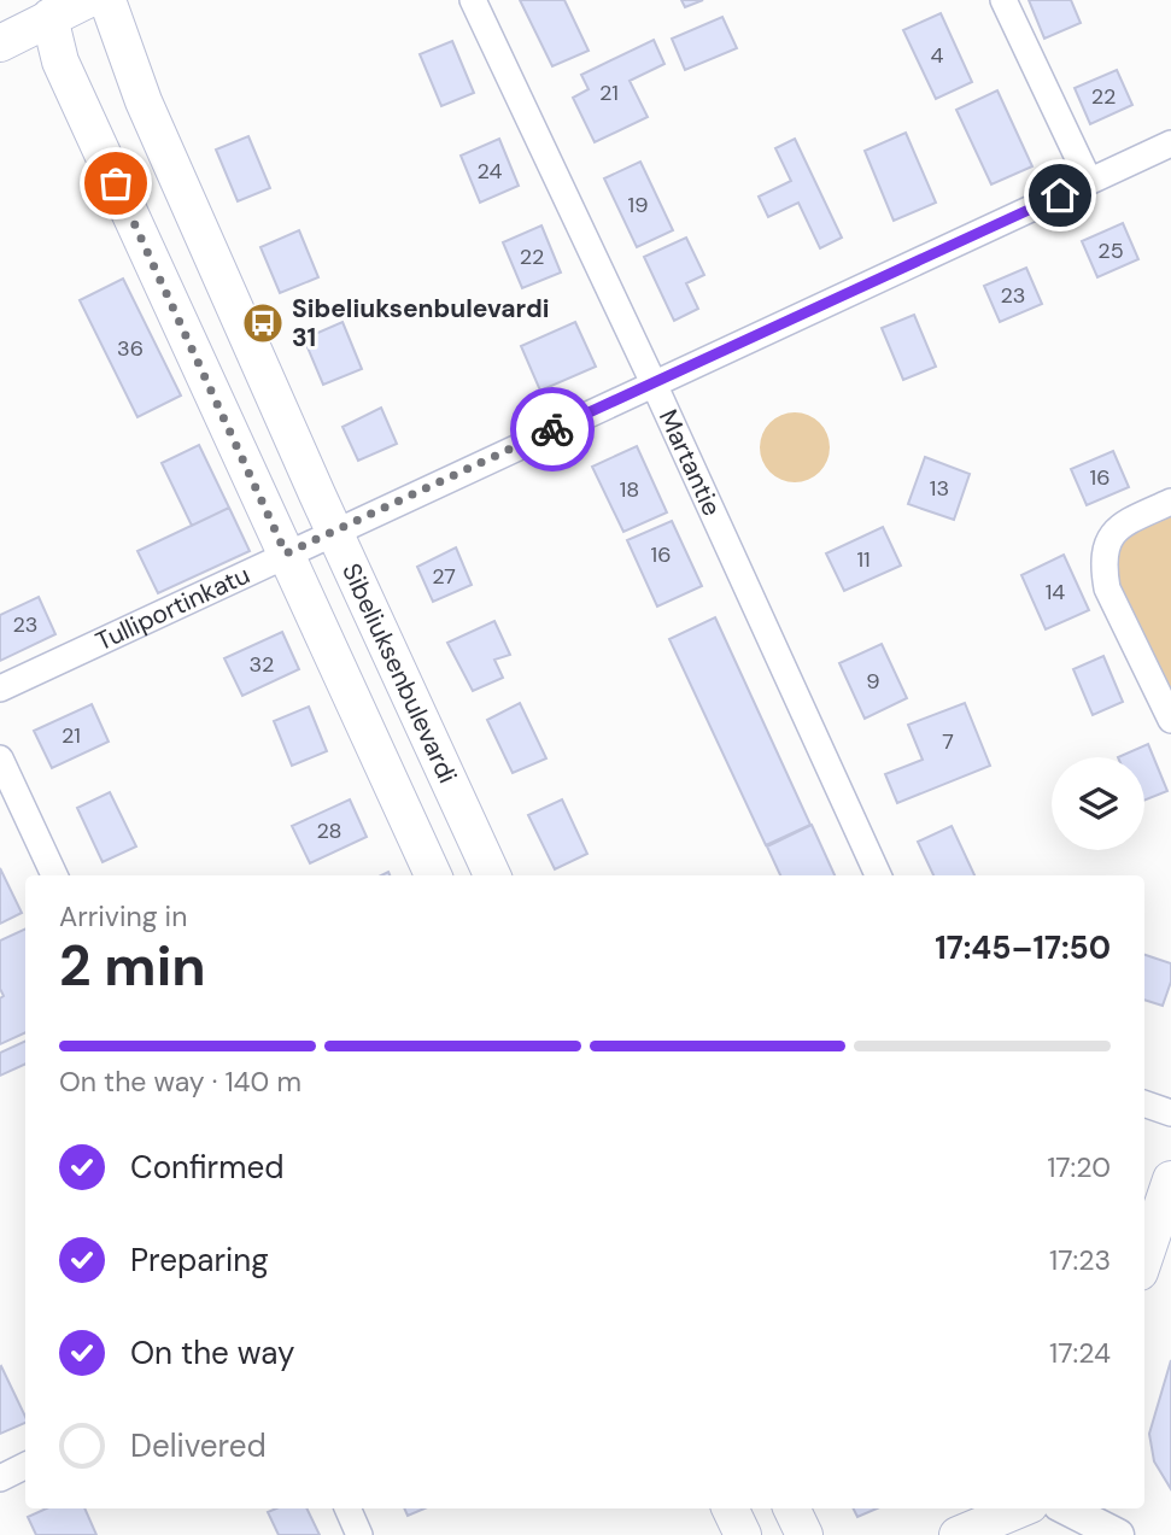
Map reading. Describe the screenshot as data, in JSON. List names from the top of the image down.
{
  "streets": {
    "main road": ["Sibeliuksenbulevardi"],
    "street": ["Martantie", "Tulliportinkatu"]
  },
  "crossings": [
    ["Martantie", "Tulliportinkatu"],
    ["Tulliportinkatu", "Sibeliuksenbulevardi"]
  ],
  "places": {
    "bus stop": ["Sibeliuksenbulevardi 31"]
  },
  "house_numbers": [
    "4",
    "21",
    "22",
    "24",
    "19",
    "25",
    "22",
    "23",
    "36",
    "16",
    "13",
    "18",
    "16",
    "11",
    "27",
    "14",
    "23",
    "32",
    "9",
    "21",
    "7",
    "28"
  ],
  "page": {
    "heading": ["2 min", "Arriving in", "17:45–17:50"],
    "bar": "On the way · 140 m",
    "list": [
      ["Confirmed", "17:20"],
      ["Preparing", "17:23"],
      ["On the way", "17:24"],
      "Delivered"
    ]
  }
}
